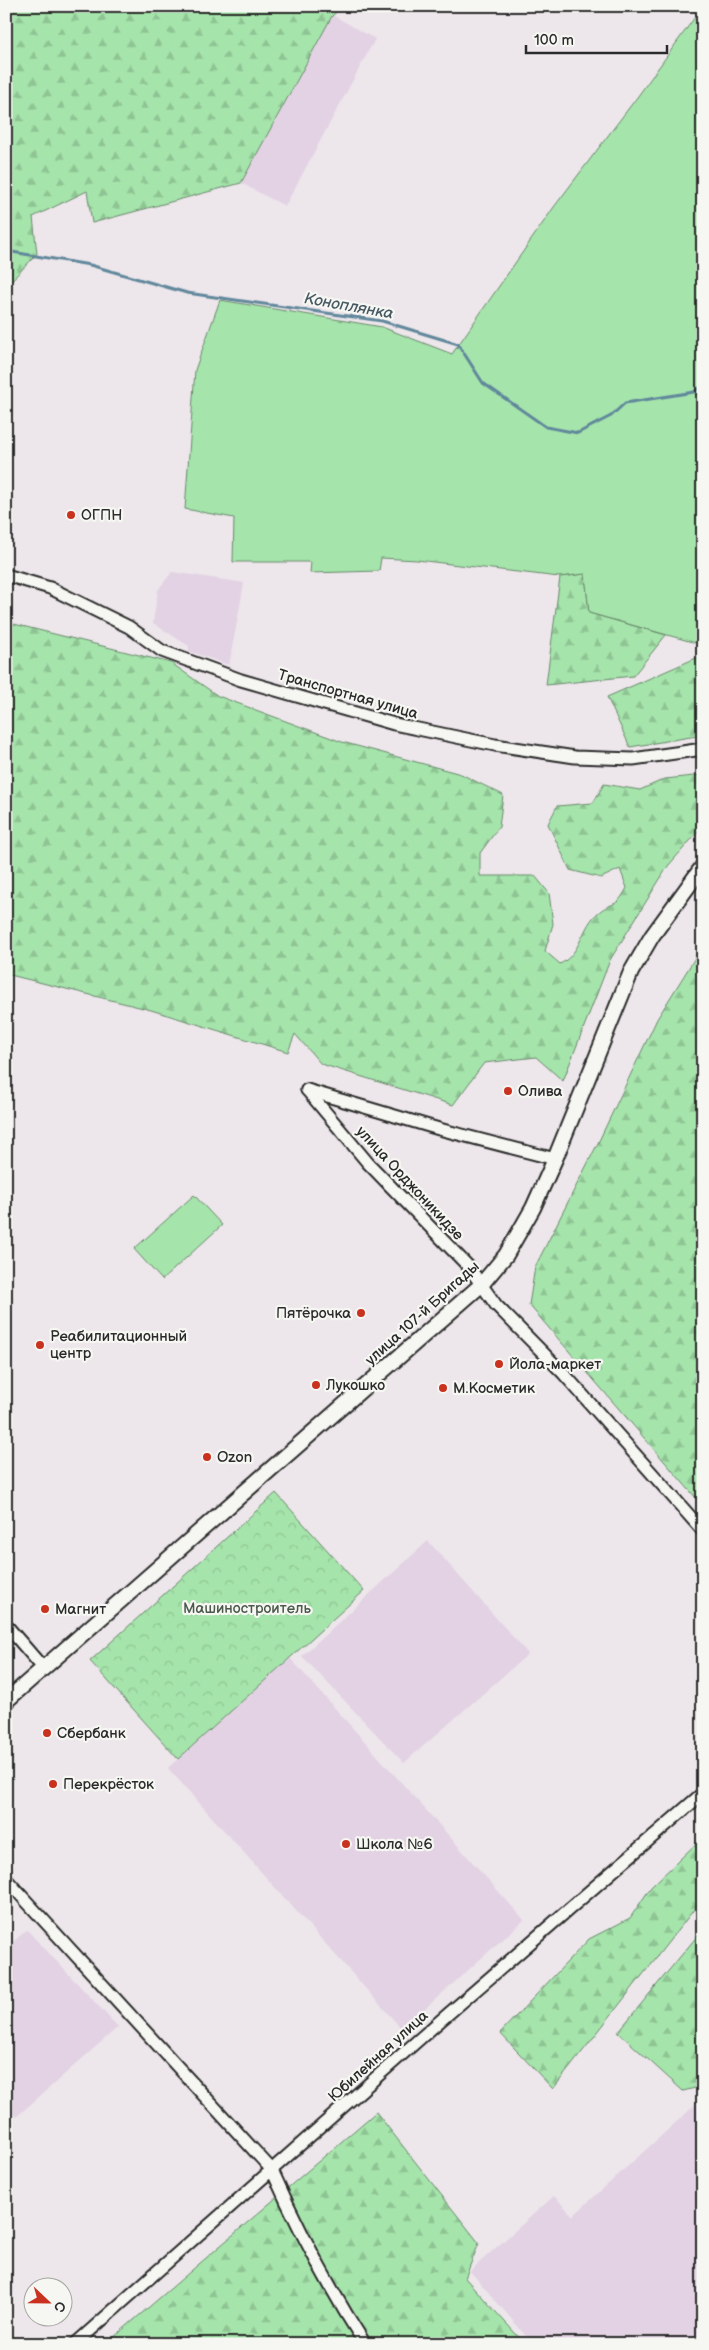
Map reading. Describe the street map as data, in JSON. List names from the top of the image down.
{
  "streets": {
    "main road": ["улица 107-й Бригады"],
    "street": ["Транспортная улица", "улица Орджоникидзе", "Юбилейная улица"]
  },
  "crossings": [
    ["улица Орджоникидзе", "улица 107-й Бригады"]
  ],
  "water": ["Коноплянка"],
  "parks": ["Машиностроитель"],
  "places": [
    "ОГПН",
    "Олива",
    "Пятёрочка",
    "Реабилитационный центр",
    "Йола-маркет",
    "Лукошко",
    "М.Косметик",
    "Ozon",
    "Магнит",
    "Сбербанк",
    "Перекрёсток",
    "Школа №6"
  ],
  "scale_bar": "100 m",
  "north": "right"
}
